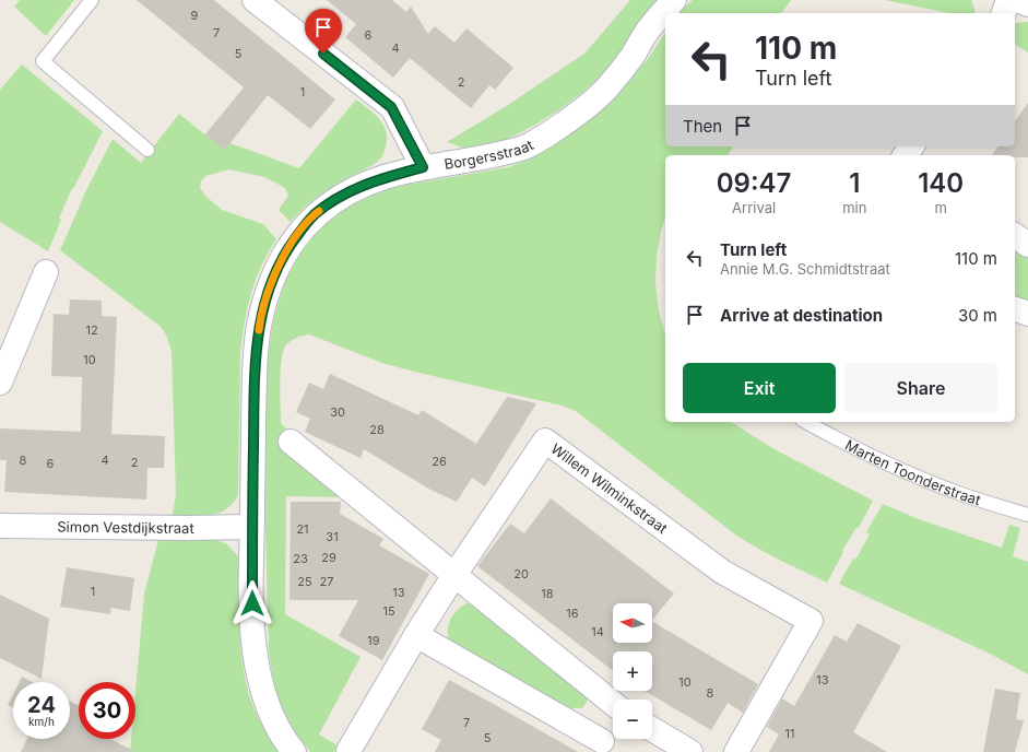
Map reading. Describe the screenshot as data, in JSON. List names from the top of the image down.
{
  "streets": {
    "street": ["Borgersstraat", "Willem Wilminkstraat", "Simon Vestdijkstraat"],
    "lane": ["Marten Toonderstraat"]
  },
  "crossings": [
    ["Borgersstraat", "Simon Vestdijkstraat"]
  ],
  "house_numbers": [
    "9",
    "7",
    "6",
    "4",
    "5",
    "2",
    "1",
    "12",
    "10",
    "30",
    "28",
    "8",
    "4",
    "26",
    "2",
    "6",
    "21",
    "31",
    "29",
    "23",
    "20",
    "25",
    "27",
    "1",
    "13",
    "18",
    "15",
    "16",
    "14",
    "19",
    "13",
    "10",
    "8",
    "7",
    "11",
    "5"
  ],
  "north": "left",
  "page": {
    "turn": ["110 m", "Turn left"],
    "then": "Then",
    "eta": [
      "09:47",
      "Arrival",
      "1",
      "min",
      "140",
      "m"
    ],
    "list": [
      {
        "name": "Turn left",
        "note": "Annie M.G. Schmidtstraat",
        "value": "110 m"
      },
      {
        "name": "Arrive at destination",
        "value": "30 m"
      }
    ],
    "buttons": ["Exit", "Share"],
    "map_buttons": ["+", "−"],
    "speed": "24 km/h",
    "limit": "30"
  }
}
